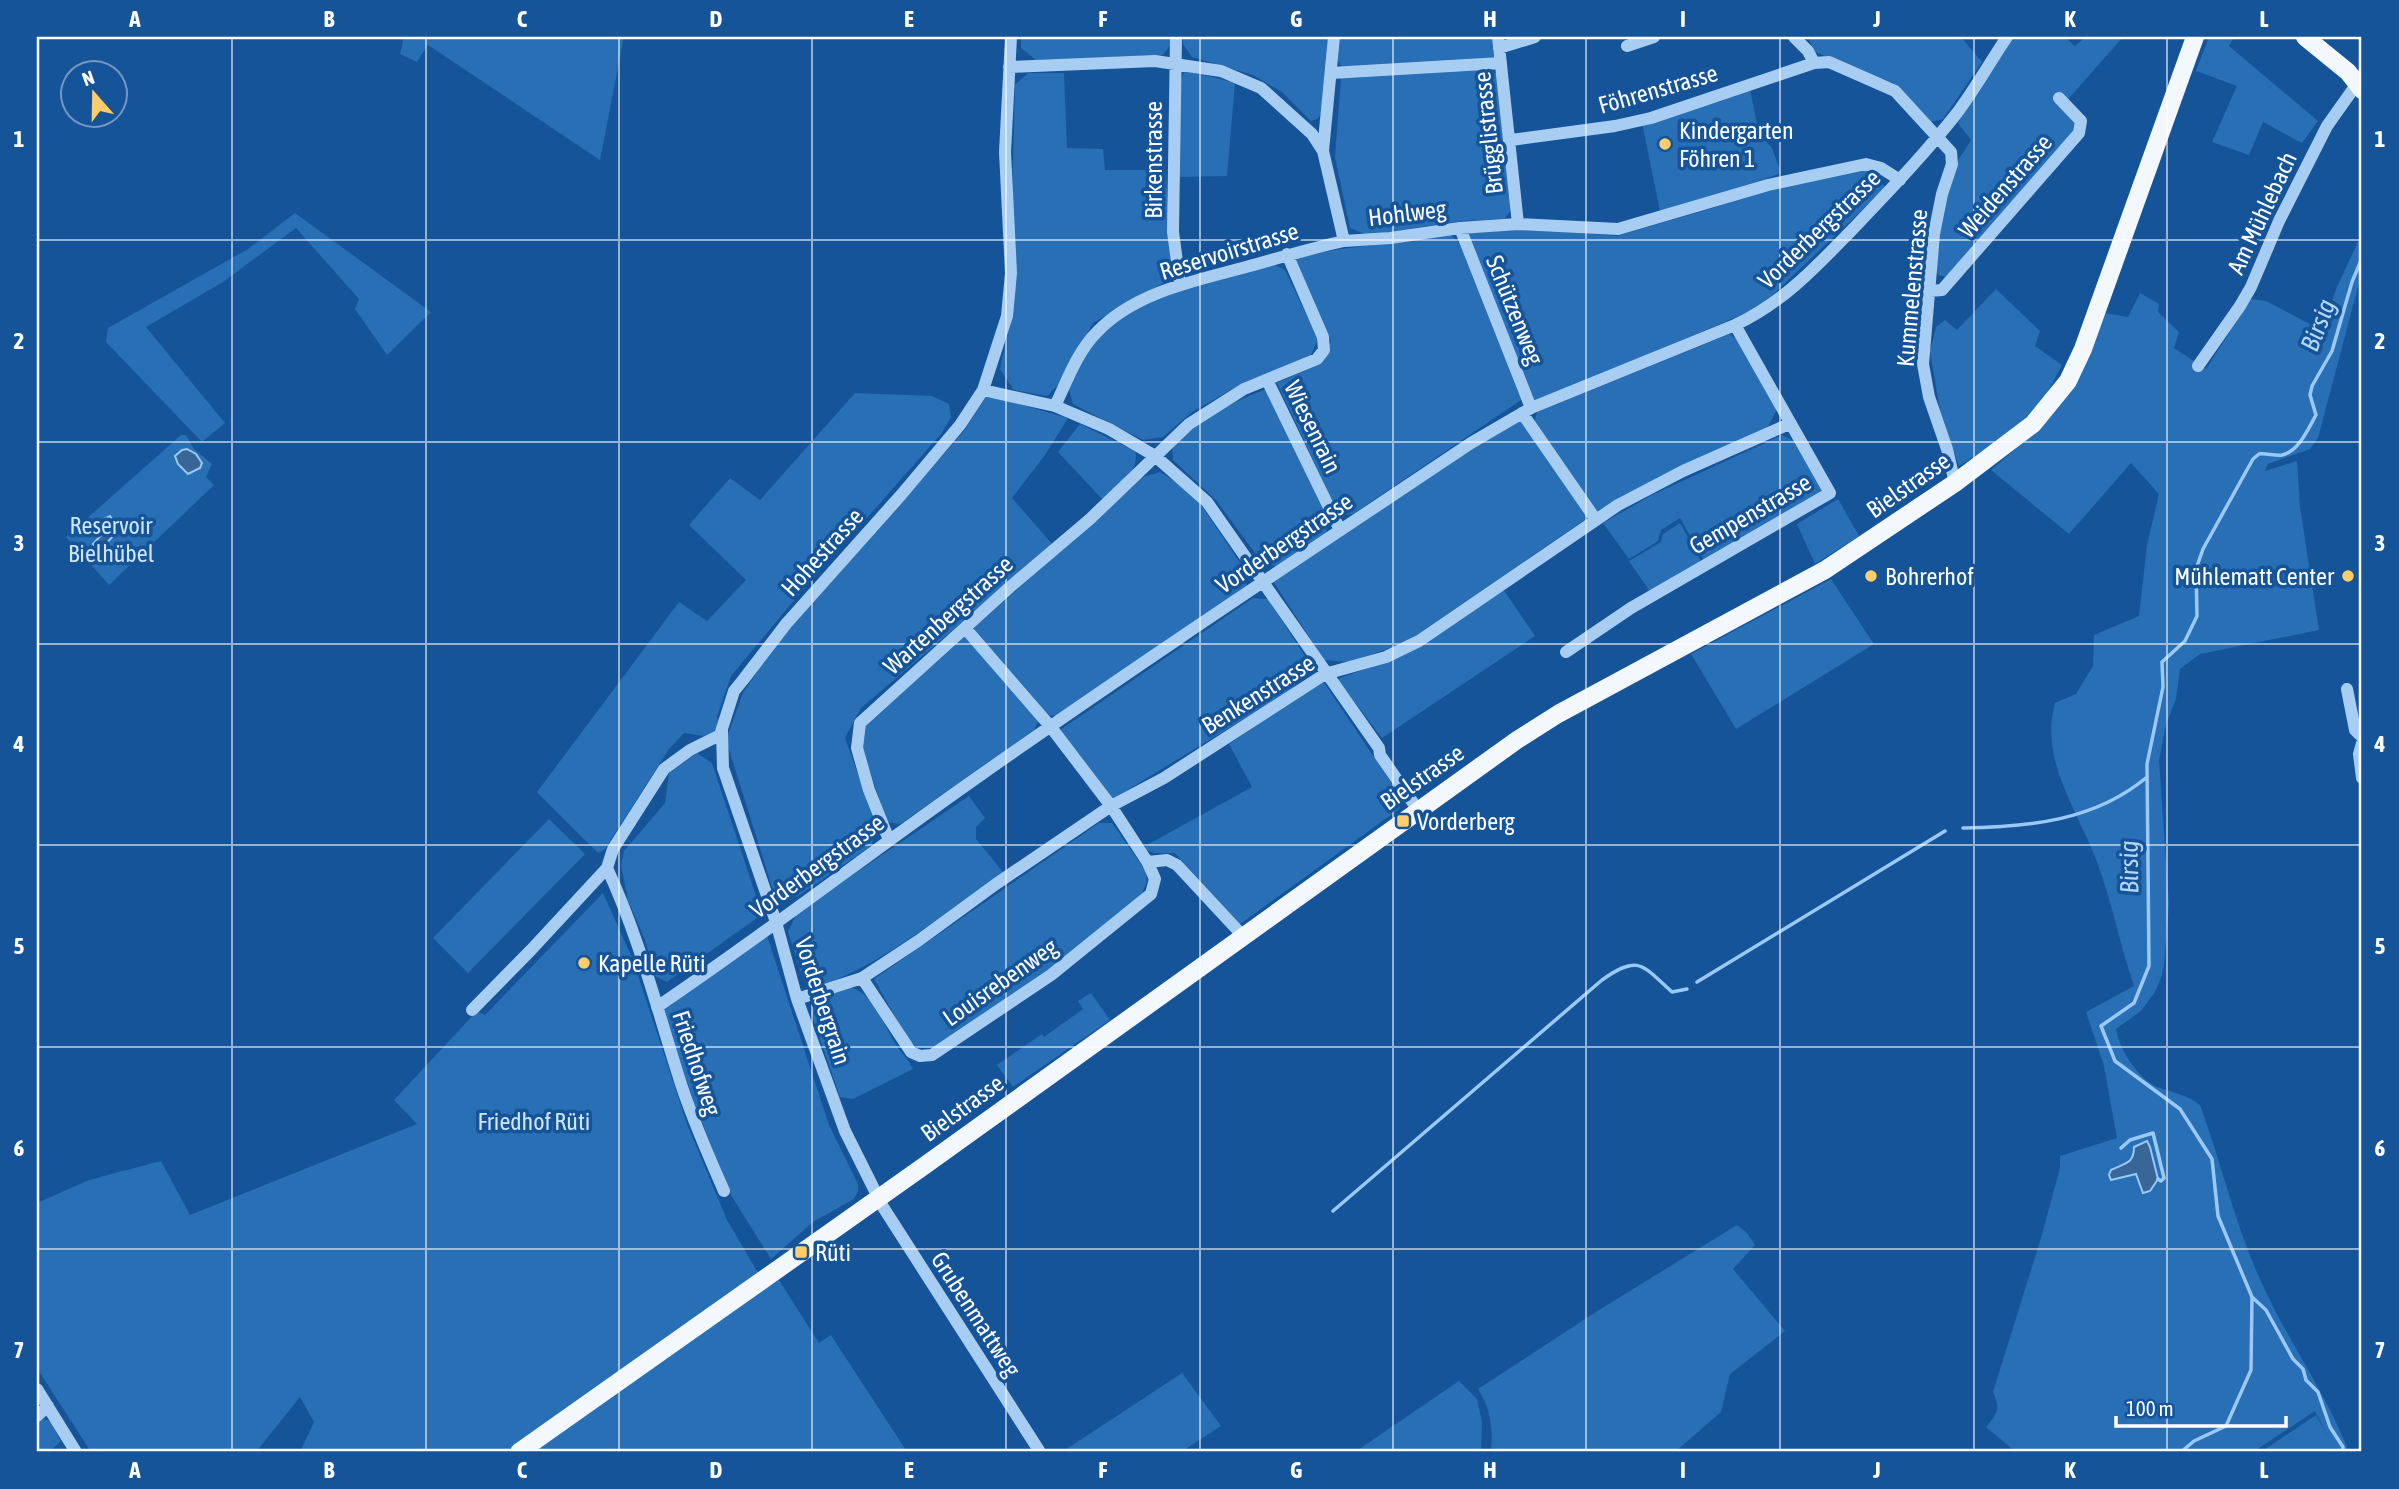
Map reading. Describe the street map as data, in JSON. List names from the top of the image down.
{
  "streets": {
    "main road": ["Bielstrasse"],
    "street": [
      "Föhrenstrasse",
      "Brügglistrasse",
      "Birkenstrasse",
      "Weidenstrasse",
      "Hohlweg",
      "Am Mühlebach",
      "Vorderbergstrasse",
      "Reservoirstrasse",
      "Kummelenstrasse",
      "Schützenweg",
      "Wiesenrain",
      "Gempenstrasse",
      "Hohestrasse",
      "Wartenbergstrasse",
      "Benkenstrasse",
      "Louisrebenweg",
      "Vorderbergrain",
      "Friedhofweg",
      "Grubenmattweg"
    ]
  },
  "crossings": [
    ["Föhrenstrasse", "Brügglistrasse"],
    ["Föhrenstrasse", "Kummelenstrasse"],
    ["Brügglistrasse", "Hohlweg"],
    ["Birkenstrasse", "Hohlweg"],
    ["Birkenstrasse", "Reservoirstrasse"],
    ["Weidenstrasse", "Kummelenstrasse"],
    ["Hohlweg", "Vorderbergstrasse"],
    ["Hohlweg", "Reservoirstrasse"],
    ["Hohlweg", "Schützenweg"],
    ["Hohlweg", "Hohestrasse"],
    ["Vorderbergstrasse", "Kummelenstrasse"],
    ["Vorderbergstrasse", "Schützenweg"],
    ["Vorderbergstrasse", "Wiesenrain"],
    ["Vorderbergstrasse", "Gempenstrasse"],
    ["Vorderbergstrasse", "Wartenbergstrasse"],
    ["Vorderbergstrasse", "Louisrebenweg"],
    ["Vorderbergstrasse", "Vorderbergrain"],
    ["Vorderbergstrasse", "Friedhofweg"],
    ["Reservoirstrasse", "Wartenbergstrasse"],
    ["Kummelenstrasse", "Bielstrasse"],
    ["Schützenweg", "Benkenstrasse"],
    ["Wiesenrain", "Wartenbergstrasse"],
    ["Bielstrasse", "Vorderbergrain"],
    ["Bielstrasse", "Grubenmattweg"],
    ["Gempenstrasse", "Benkenstrasse"],
    ["Hohestrasse", "Vorderbergrain"],
    ["Wartenbergstrasse", "Louisrebenweg"],
    ["Benkenstrasse", "Louisrebenweg"],
    ["Benkenstrasse", "Vorderbergrain"],
    ["Vorderbergrain", "Grubenmattweg"]
  ],
  "water": ["Birsig"],
  "parks": ["Reservoir Bielhübel", "Friedhof Rüti"],
  "places": {
    "other": [
      "Kindergarten Föhren 1",
      "Bohrerhof",
      "Mühlematt Center",
      "Kapelle Rüti"
    ],
    "transit": ["Vorderberg", "Rüti"]
  },
  "scale_bar": "100 m",
  "north": "top",
  "grid": {
    "columns": [
      "A",
      "B",
      "C",
      "D",
      "E",
      "F",
      "G",
      "H",
      "I",
      "J",
      "K",
      "L"
    ],
    "rows": [
      "1",
      "2",
      "3",
      "4",
      "5",
      "6",
      "7"
    ]
  }
}
